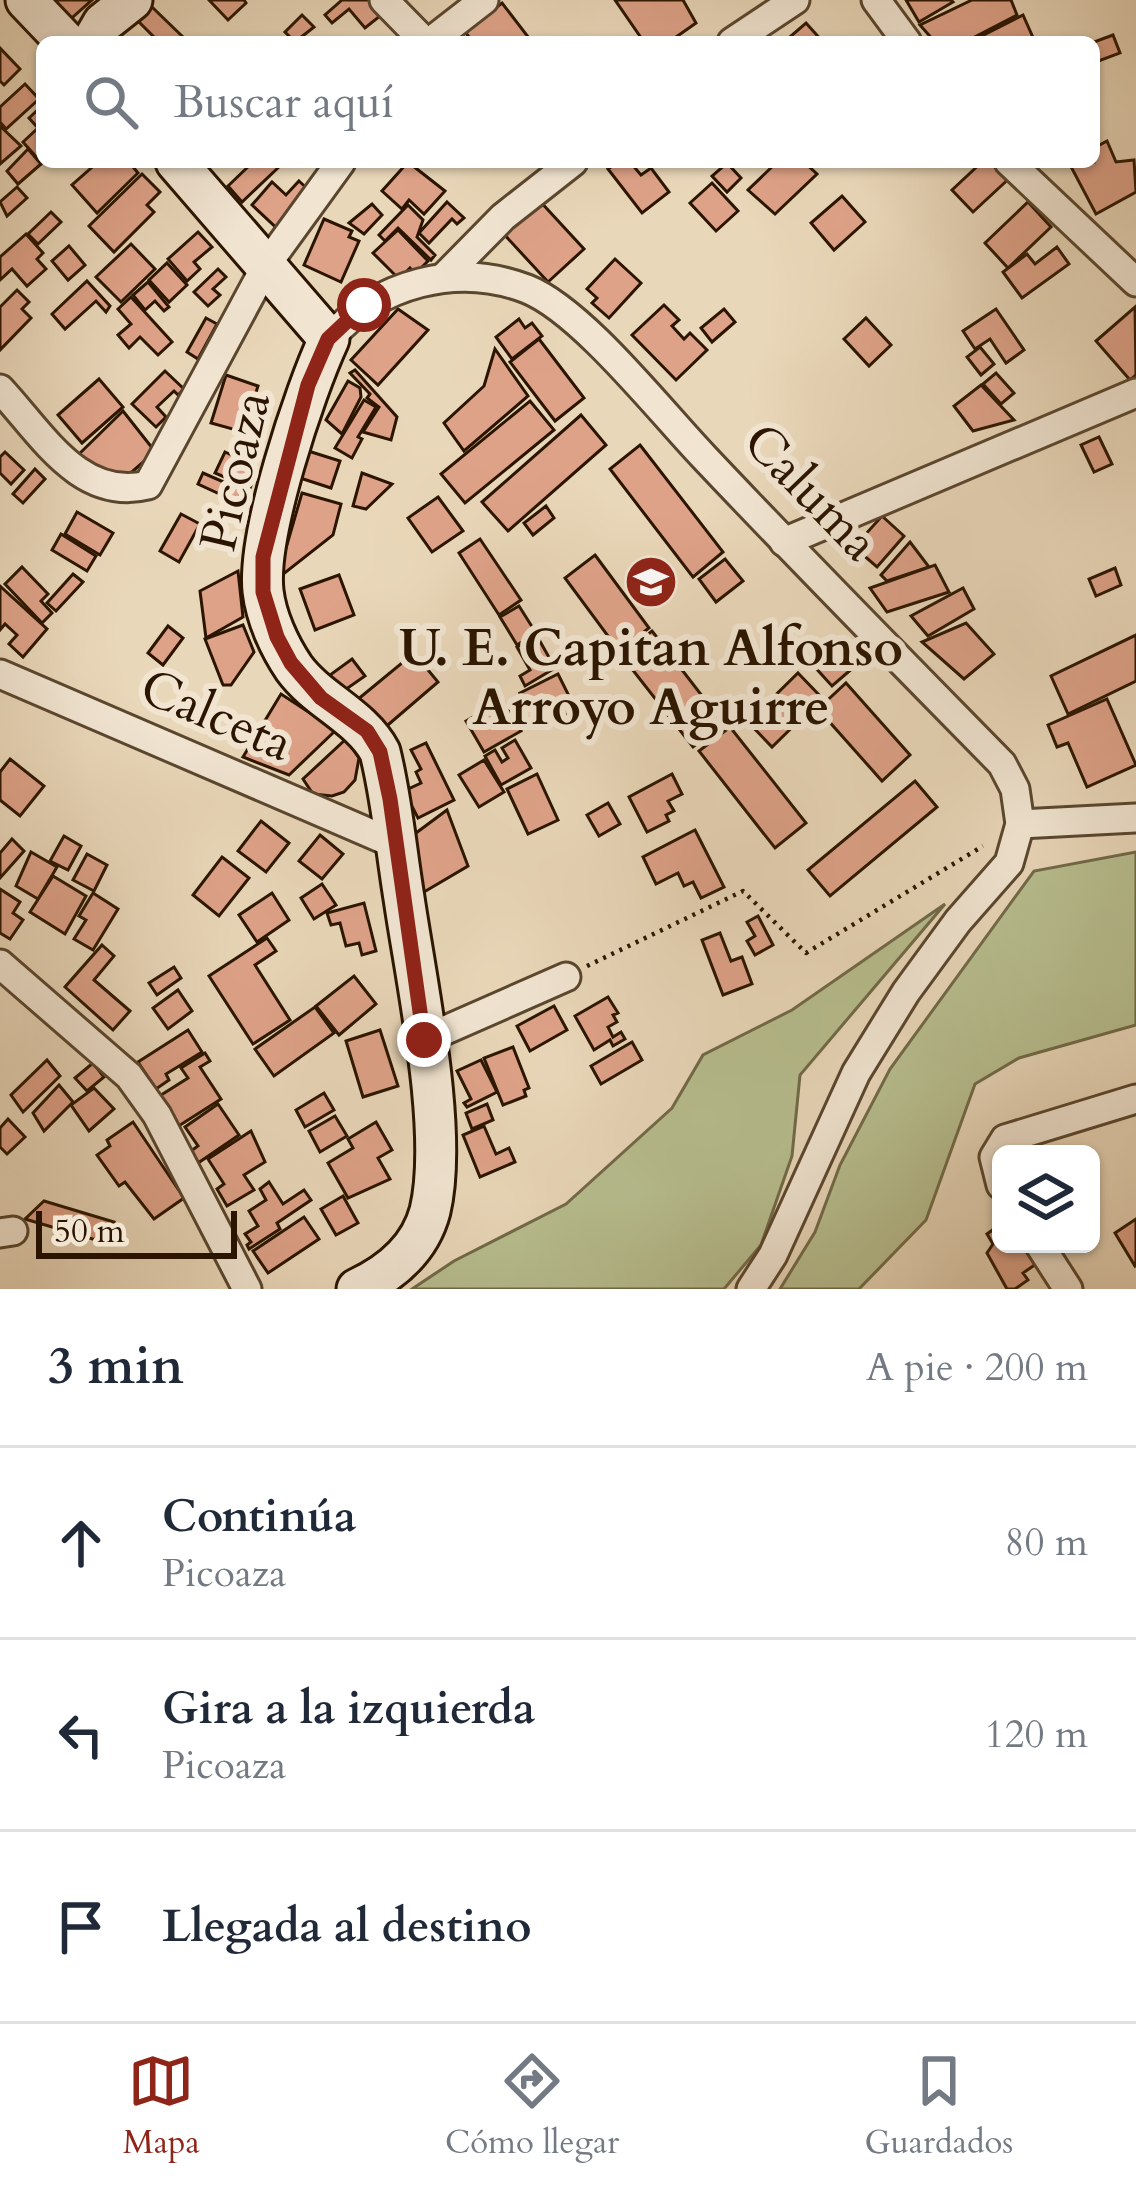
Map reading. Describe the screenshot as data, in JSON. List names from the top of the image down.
{
  "streets": {
    "street": ["Picoaza", "Caluma", "Calceta"]
  },
  "crossings": [
    ["Picoaza", "Caluma"],
    ["Picoaza", "Calceta"]
  ],
  "places": {
    "school or university": ["U. E. Capitan Alfonso Arroyo Aguirre"]
  },
  "scale_bar": "50 m",
  "page": {
    "search": "Buscar aquí",
    "scale": "50 m",
    "heading": ["3 min", "A pie · 200 m"],
    "list": [
      ["Continúa", "Picoaza", "80 m"],
      ["Gira a la izquierda", "Picoaza", "120 m"],
      "Llegada al destino"
    ],
    "nav": ["Mapa", "Cómo llegar", "Guardados"]
  }
}
